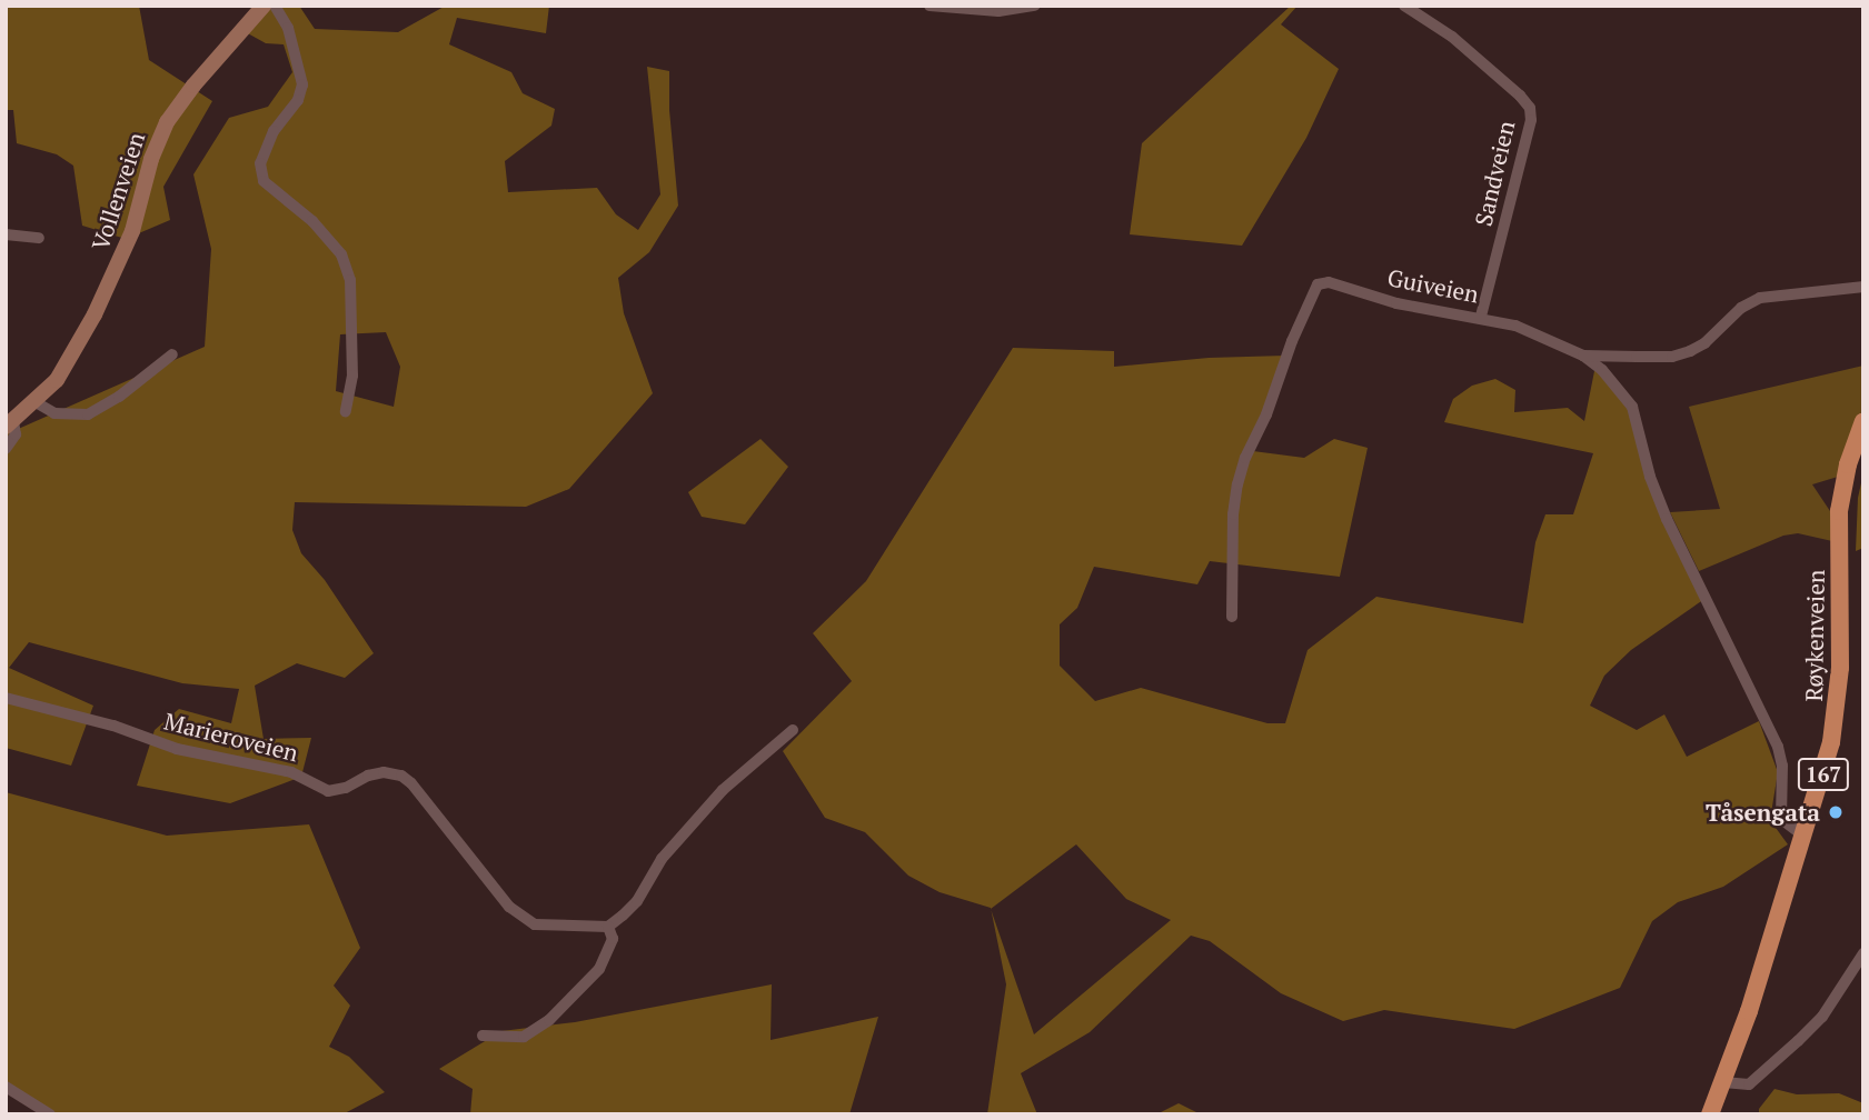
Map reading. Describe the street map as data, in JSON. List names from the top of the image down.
{
  "streets": {
    "main road": ["Vollenveien", "Røykenveien", "167"],
    "street": ["Sandveien", "Guiveien", "Marieroveien"]
  },
  "crossings": [
    ["Sandveien", "Guiveien"]
  ],
  "places": ["Tåsengata"]
}
